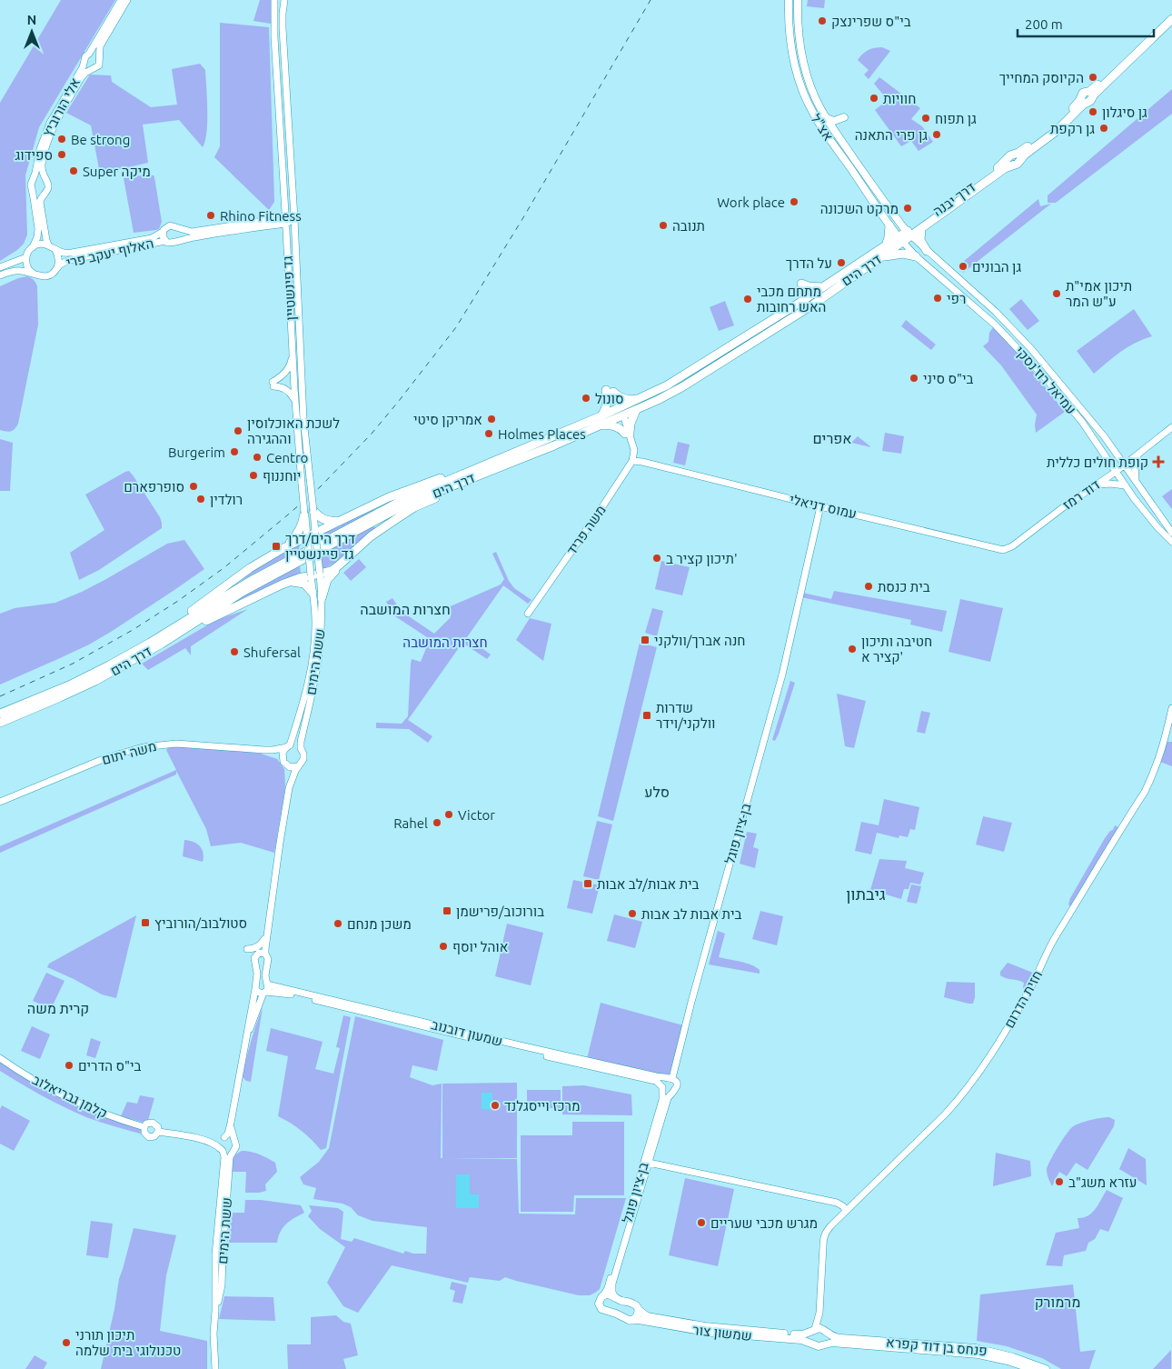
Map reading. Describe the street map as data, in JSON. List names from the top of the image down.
{
  "streets": {
    "main road": [
      "אצ\"ל",
      "דרך יבנה",
      "דרך הים",
      "שמשון צור",
      "פנחס בן דוד קפרא"
    ],
    "street": [
      "אלי הורוביץ",
      "האלוף יעקב פרי",
      "גד פינשטיין",
      "עמיאל רוז'נסקי",
      "דוד רמז",
      "עמוס דניאלי",
      "משה פריד",
      "ששת הימים",
      "משה יתום",
      "בן-ציון פוגל",
      "חזית הדרום",
      "שמעון דובנוב",
      "קלמן גבריאלוב"
    ]
  },
  "crossings": [
    ["אצ\"ל", "דרך יבנה"],
    ["אצ\"ל", "דרך הים"],
    ["אצ\"ל", "עמיאל רוז'נסקי"],
    ["דרך יבנה", "דרך הים"],
    ["דרך יבנה", "עמיאל רוז'נסקי"],
    ["דרך הים", "עמיאל רוז'נסקי"],
    ["דרך הים", "משה פריד"],
    ["גד פינשטיין", "ששת הימים"],
    ["עמיאל רוז'נסקי", "דוד רמז"],
    ["דוד רמז", "עמוס דניאלי"],
    ["עמוס דניאלי", "משה פריד"],
    ["עמוס דניאלי", "בן-ציון פוגל"],
    ["ששת הימים", "משה יתום"],
    ["בן-ציון פוגל", "חזית הדרום"],
    ["בן-ציון פוגל", "שמעון דובנוב"],
    ["בן-ציון פוגל", "שמשון צור"],
    ["שמשון צור", "פנחס בן דוד קפרא"]
  ],
  "districts": [
    "אפרים",
    "חצרות המושבה",
    "סלע",
    "גיבתון",
    "קרית משה",
    "מרמורק"
  ],
  "parks": ["חצרות המושבה"],
  "places": {
    "other": [
      "בי\"ס שפרינצק",
      "הקיוסק המחייך",
      "חוויות",
      "גן סיגלון",
      "גן תפוח",
      "גן רקפת",
      "גן פרי התאנה",
      "Be strong",
      "ספידוג",
      "Super מיקה",
      "Work place",
      "מרקט השכונה",
      "Rhino Fitness",
      "תנובה",
      "על הדרך",
      "גן הבונים",
      "תיכון אמי\"ת ע\"ש המר",
      "רפי",
      "מתחם מכבי האש רחובות",
      "בי\"ס סיני",
      "סונול",
      "אמריקן סיטי",
      "לשכת האוכלוסין וההגירה",
      "Holmes Places",
      "Burgerim",
      "Centro",
      "יוחננוף",
      "סופרפארם",
      "רולדין",
      "תיכון קציר ב'",
      "בית כנסת",
      "חטיבה ותיכון קציר א'",
      "Shufersal",
      "Victor",
      "Rahel",
      "בית אבות לב אבות",
      "משכן מנחם",
      "אוהל יוסף",
      "בי\"ס הדרים",
      "מרכז וייסגלנד",
      "עזרא משג\"ב",
      "מגרש מכבי שעריים",
      "תיכון תורני טכנולוגי בית שלמה"
    ],
    "health": ["קופת חולים כללית"],
    "transit": [
      "דרך הים/דרך גד פיינשטיין",
      "חנה אברך/וולקני",
      "שדרות וולקני/וידר",
      "בית אבות/לב אבות",
      "בורוכוב/פרישמן",
      "סטולבוב/הורוביץ"
    ]
  },
  "scale_bar": "200 m",
  "north": "top"
}
